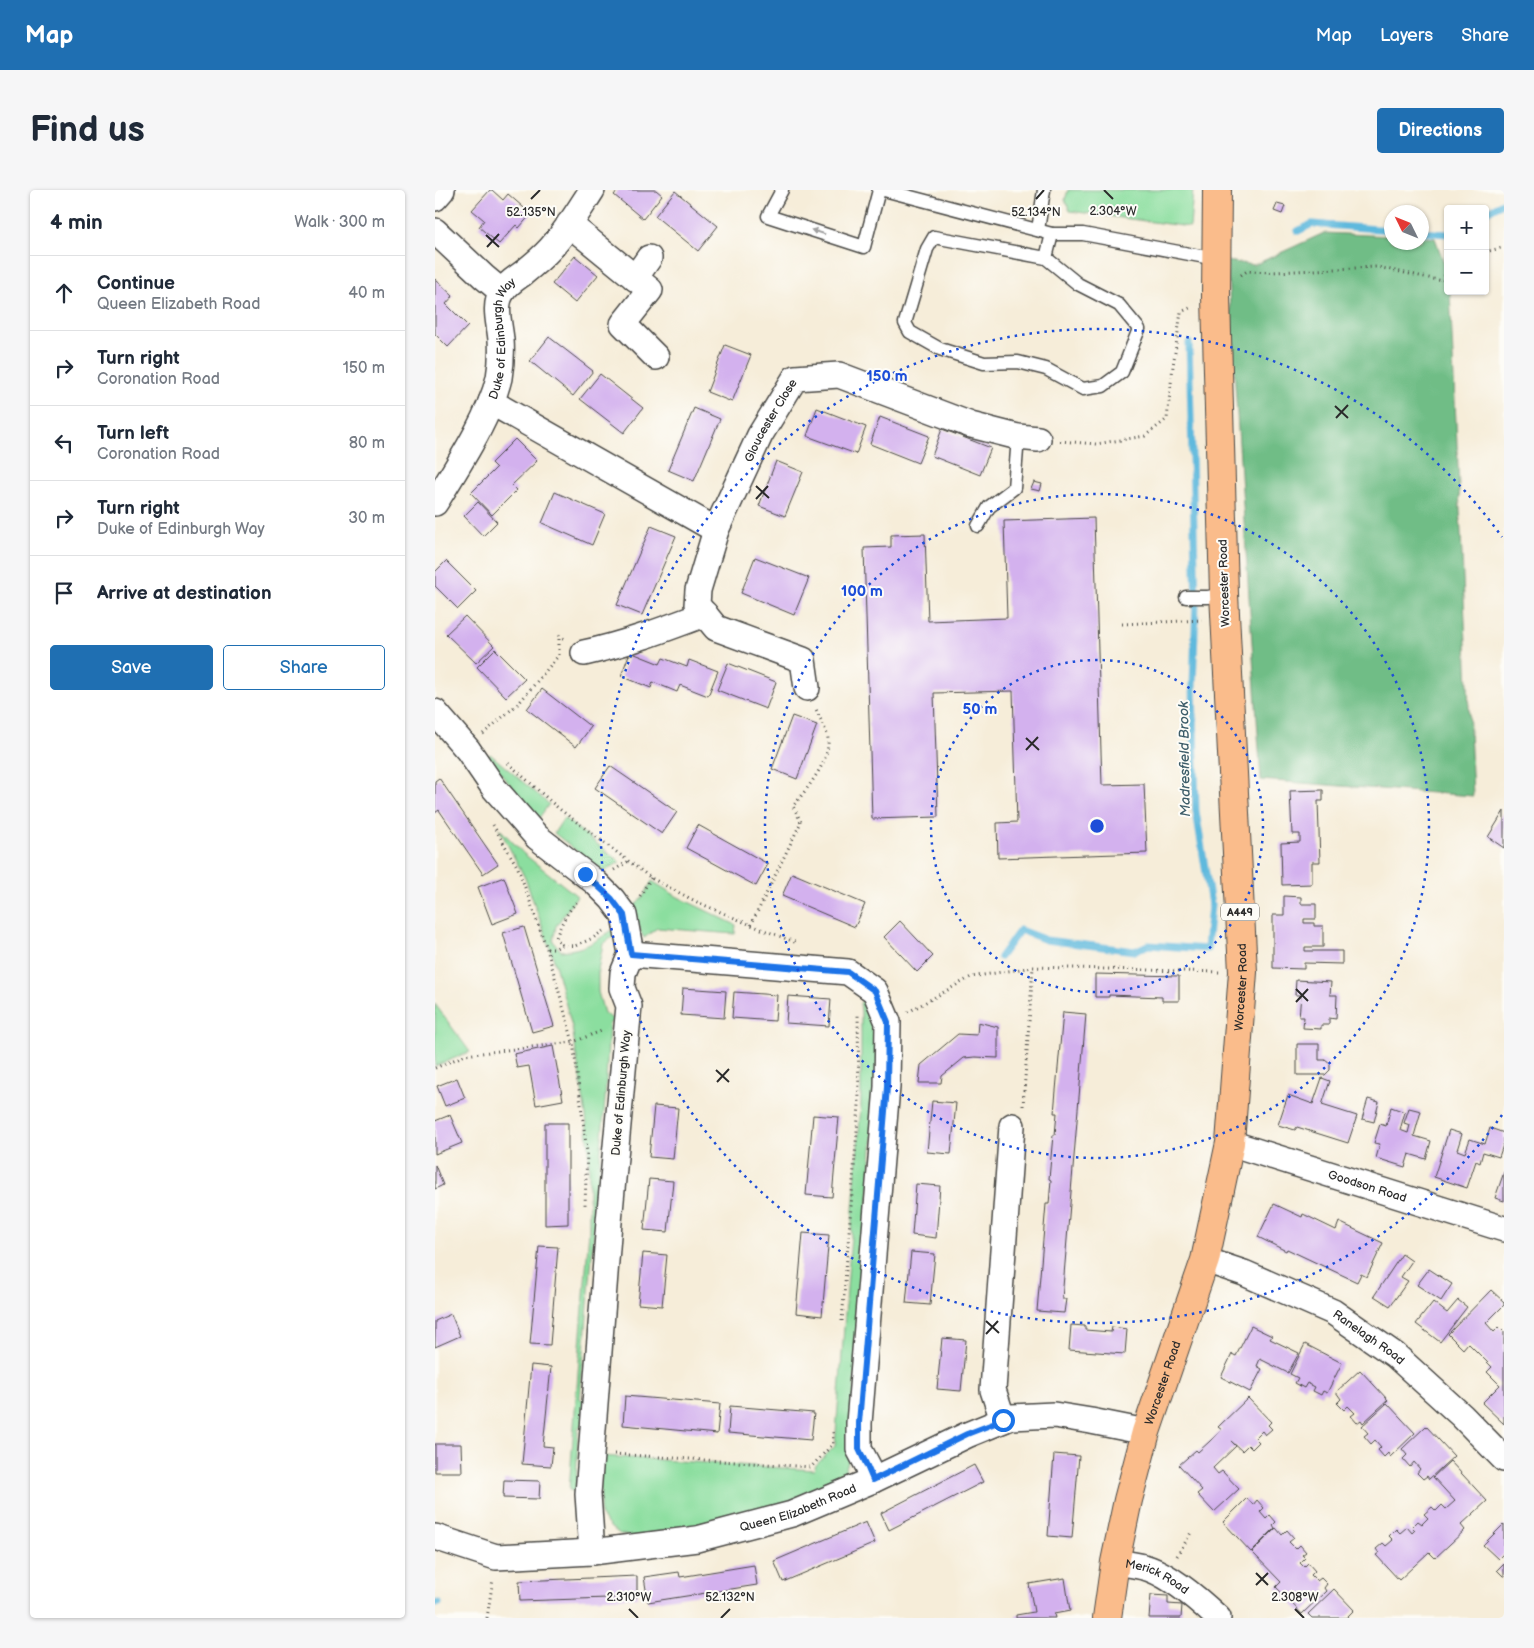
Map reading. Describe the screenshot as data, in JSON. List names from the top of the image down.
{
  "streets": {
    "highway": ["Worcester Road", "A449"],
    "street": [
      "Duke of Edinburgh Way",
      "Gloucester Close",
      "Goodson Road",
      "Ranelagh Road",
      "Queen Elizabeth Road",
      "Merick Road"
    ]
  },
  "crossings": [
    ["Duke of Edinburgh Way", "Queen Elizabeth Road"],
    ["Worcester Road", "Goodson Road"],
    ["Worcester Road", "Ranelagh Road"],
    ["Worcester Road", "Queen Elizabeth Road"],
    ["Worcester Road", "Merick Road"]
  ],
  "water": ["Madresfield Brook"],
  "north": "top left",
  "page": {
    "header": "Map",
    "nav": ["Map", "Layers", "Share"],
    "buttons": [
      "Directions",
      ["Save", "Share"]
    ],
    "title": "Find us",
    "heading": ["4 min", "Walk · 300 m"],
    "map_buttons": ["+", "−"],
    "list": [
      ["Continue", "Queen Elizabeth Road", "40 m"],
      ["Turn right", "Coronation Road", "150 m"],
      ["Turn left", "Coronation Road", "80 m"],
      ["Turn right", "Duke of Edinburgh Way", "30 m"],
      "Arrive at destination"
    ]
  },
  "coordinates": [
    "2.304°W",
    "52.135°N",
    "52.134°N",
    "52.132°N",
    "2.310°W",
    "2.308°W"
  ],
  "rings": ["150 m", "100 m", "50 m"]
}
